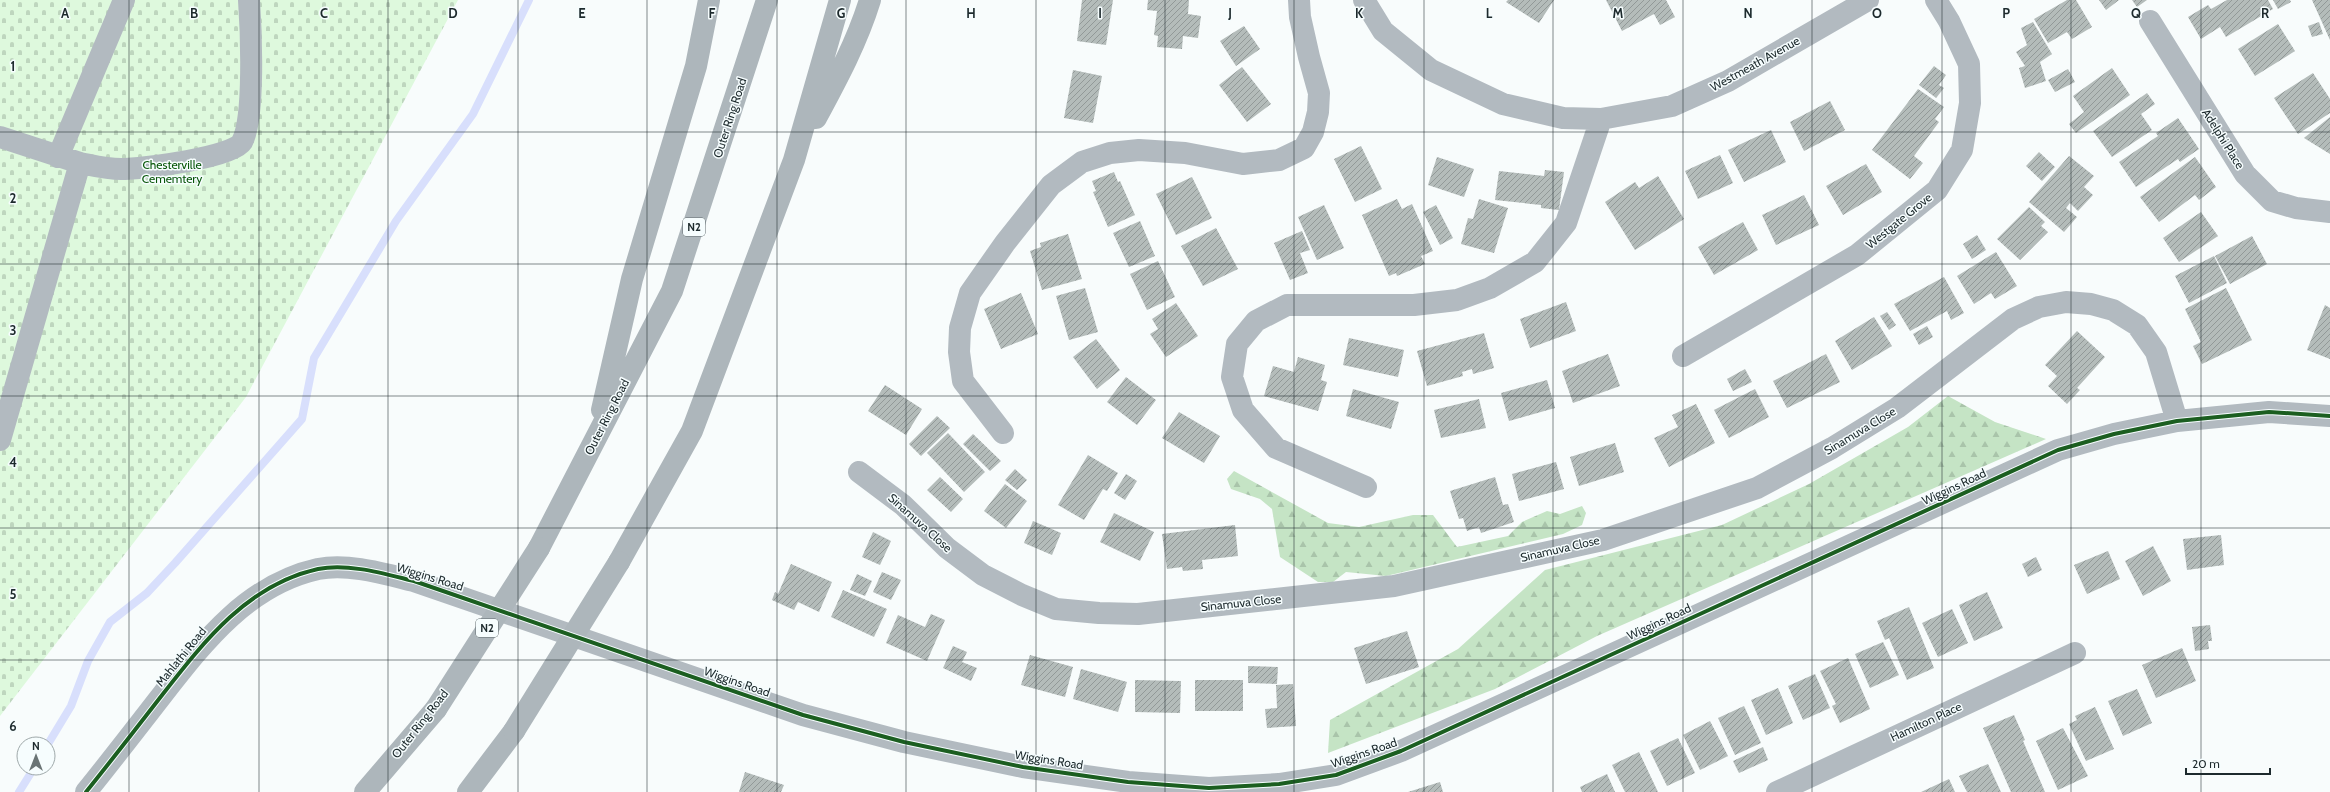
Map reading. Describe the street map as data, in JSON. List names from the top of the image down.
{
  "streets": {
    "highway": ["Outer Ring Road", "N2"],
    "street": [
      "Westmeath Avenue",
      "Adelphi Place",
      "Westgate Grove",
      "Sinamuva Close",
      "Wiggins Road",
      "Mahlathi Road",
      "Hamilton Place"
    ]
  },
  "crossings": [
    ["Sinamuva Close", "Wiggins Road"],
    ["Wiggins Road", "Mahlathi Road"]
  ],
  "parks": ["Chesterville Cememtery"],
  "scale_bar": "20 m",
  "north": "top",
  "grid": {
    "columns": [
      "A",
      "B",
      "C",
      "D",
      "E",
      "F",
      "G",
      "H",
      "I",
      "J",
      "K",
      "L",
      "M",
      "N",
      "O",
      "P",
      "Q",
      "R"
    ],
    "rows": [
      "1",
      "2",
      "3",
      "4",
      "5",
      "6"
    ]
  }
}
